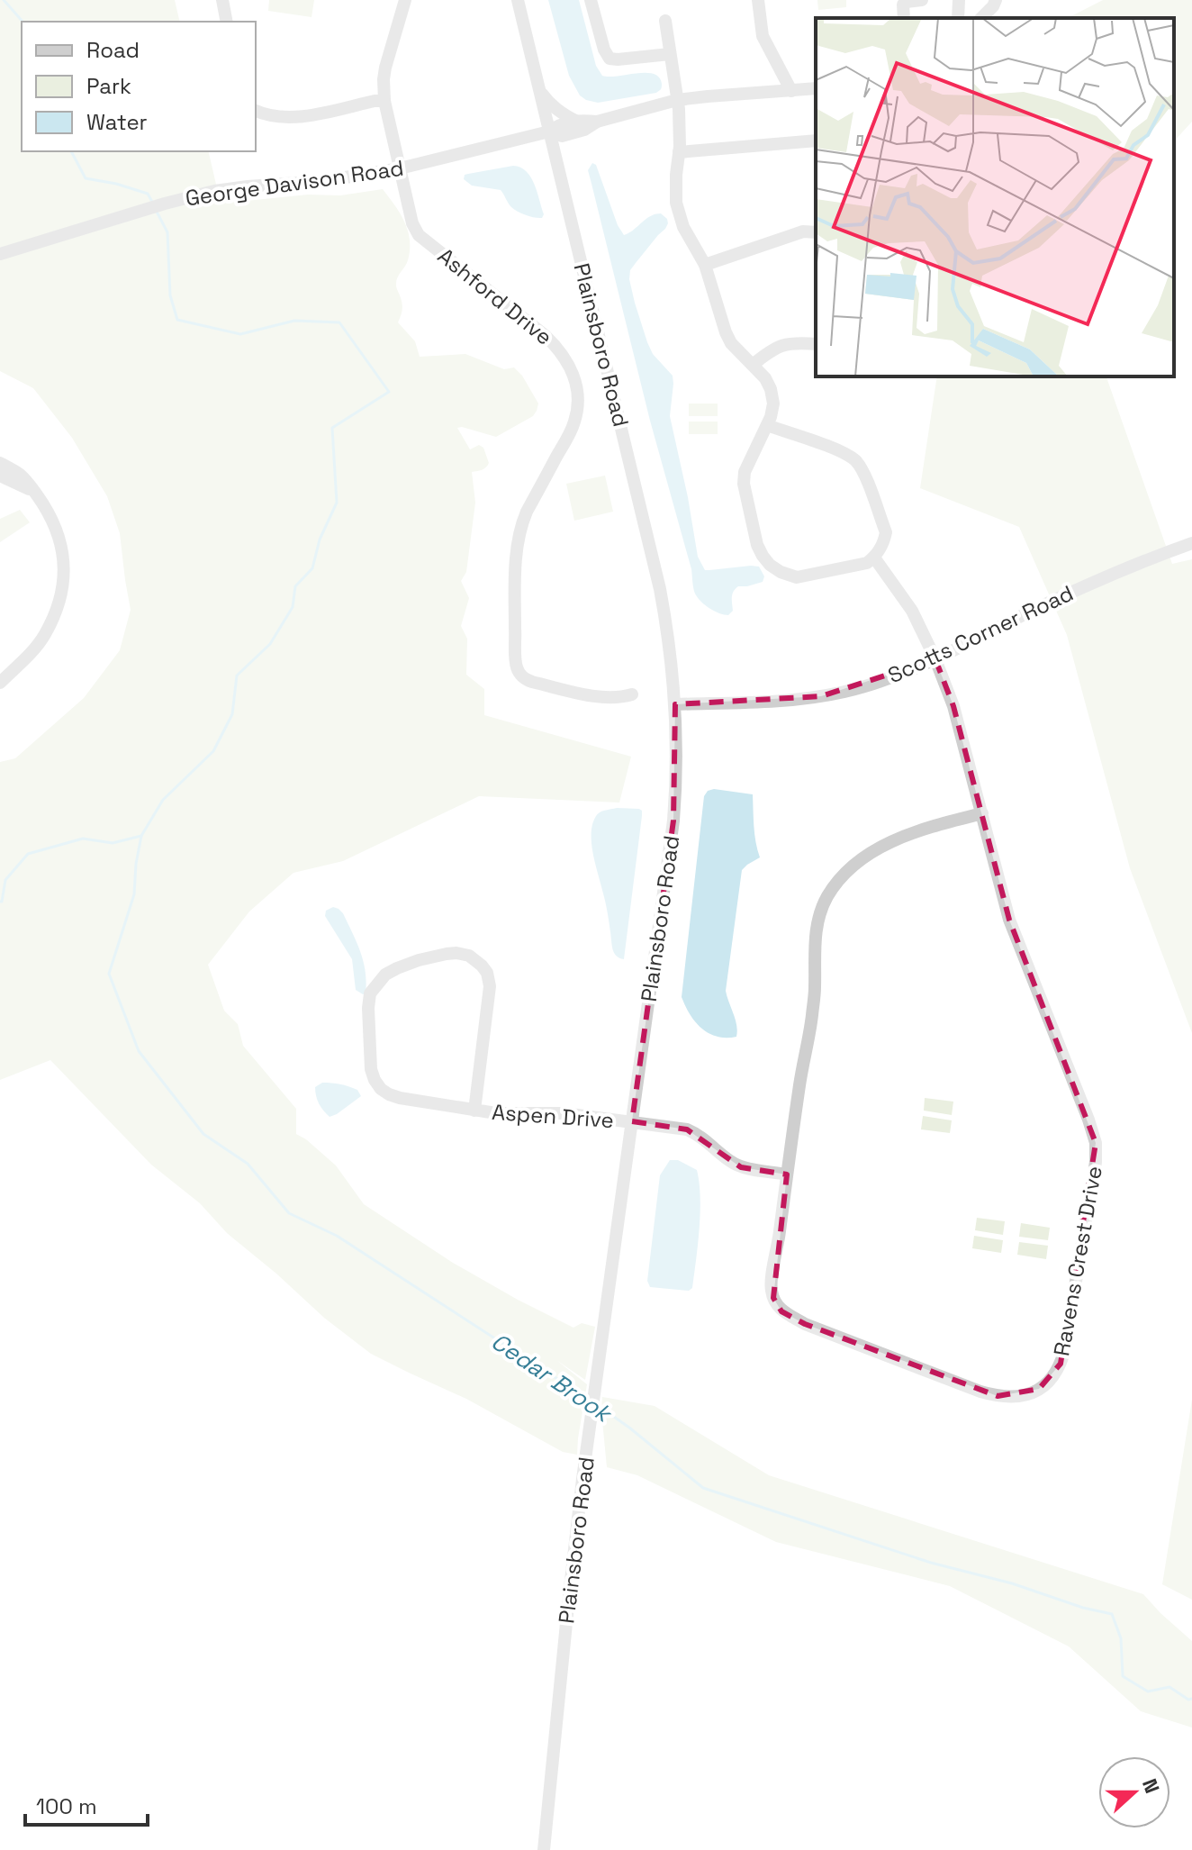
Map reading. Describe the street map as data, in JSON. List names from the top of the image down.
{
  "streets": {
    "street": [
      "George Davison Road",
      "Ashford Drive",
      "Plainsboro Road",
      "Scotts Corner Road",
      "Aspen Drive",
      "Ravens Crest Drive"
    ]
  },
  "crossings": [
    ["George Davison Road", "Ashford Drive"],
    ["George Davison Road", "Plainsboro Road"],
    ["Plainsboro Road", "Scotts Corner Road"],
    ["Plainsboro Road", "Aspen Drive"],
    ["Scotts Corner Road", "Ravens Crest Drive"]
  ],
  "water": ["Cedar Brook"],
  "legend": ["Road", "Park", "Water"],
  "scale_bar": "100 m",
  "north": "right"
}
